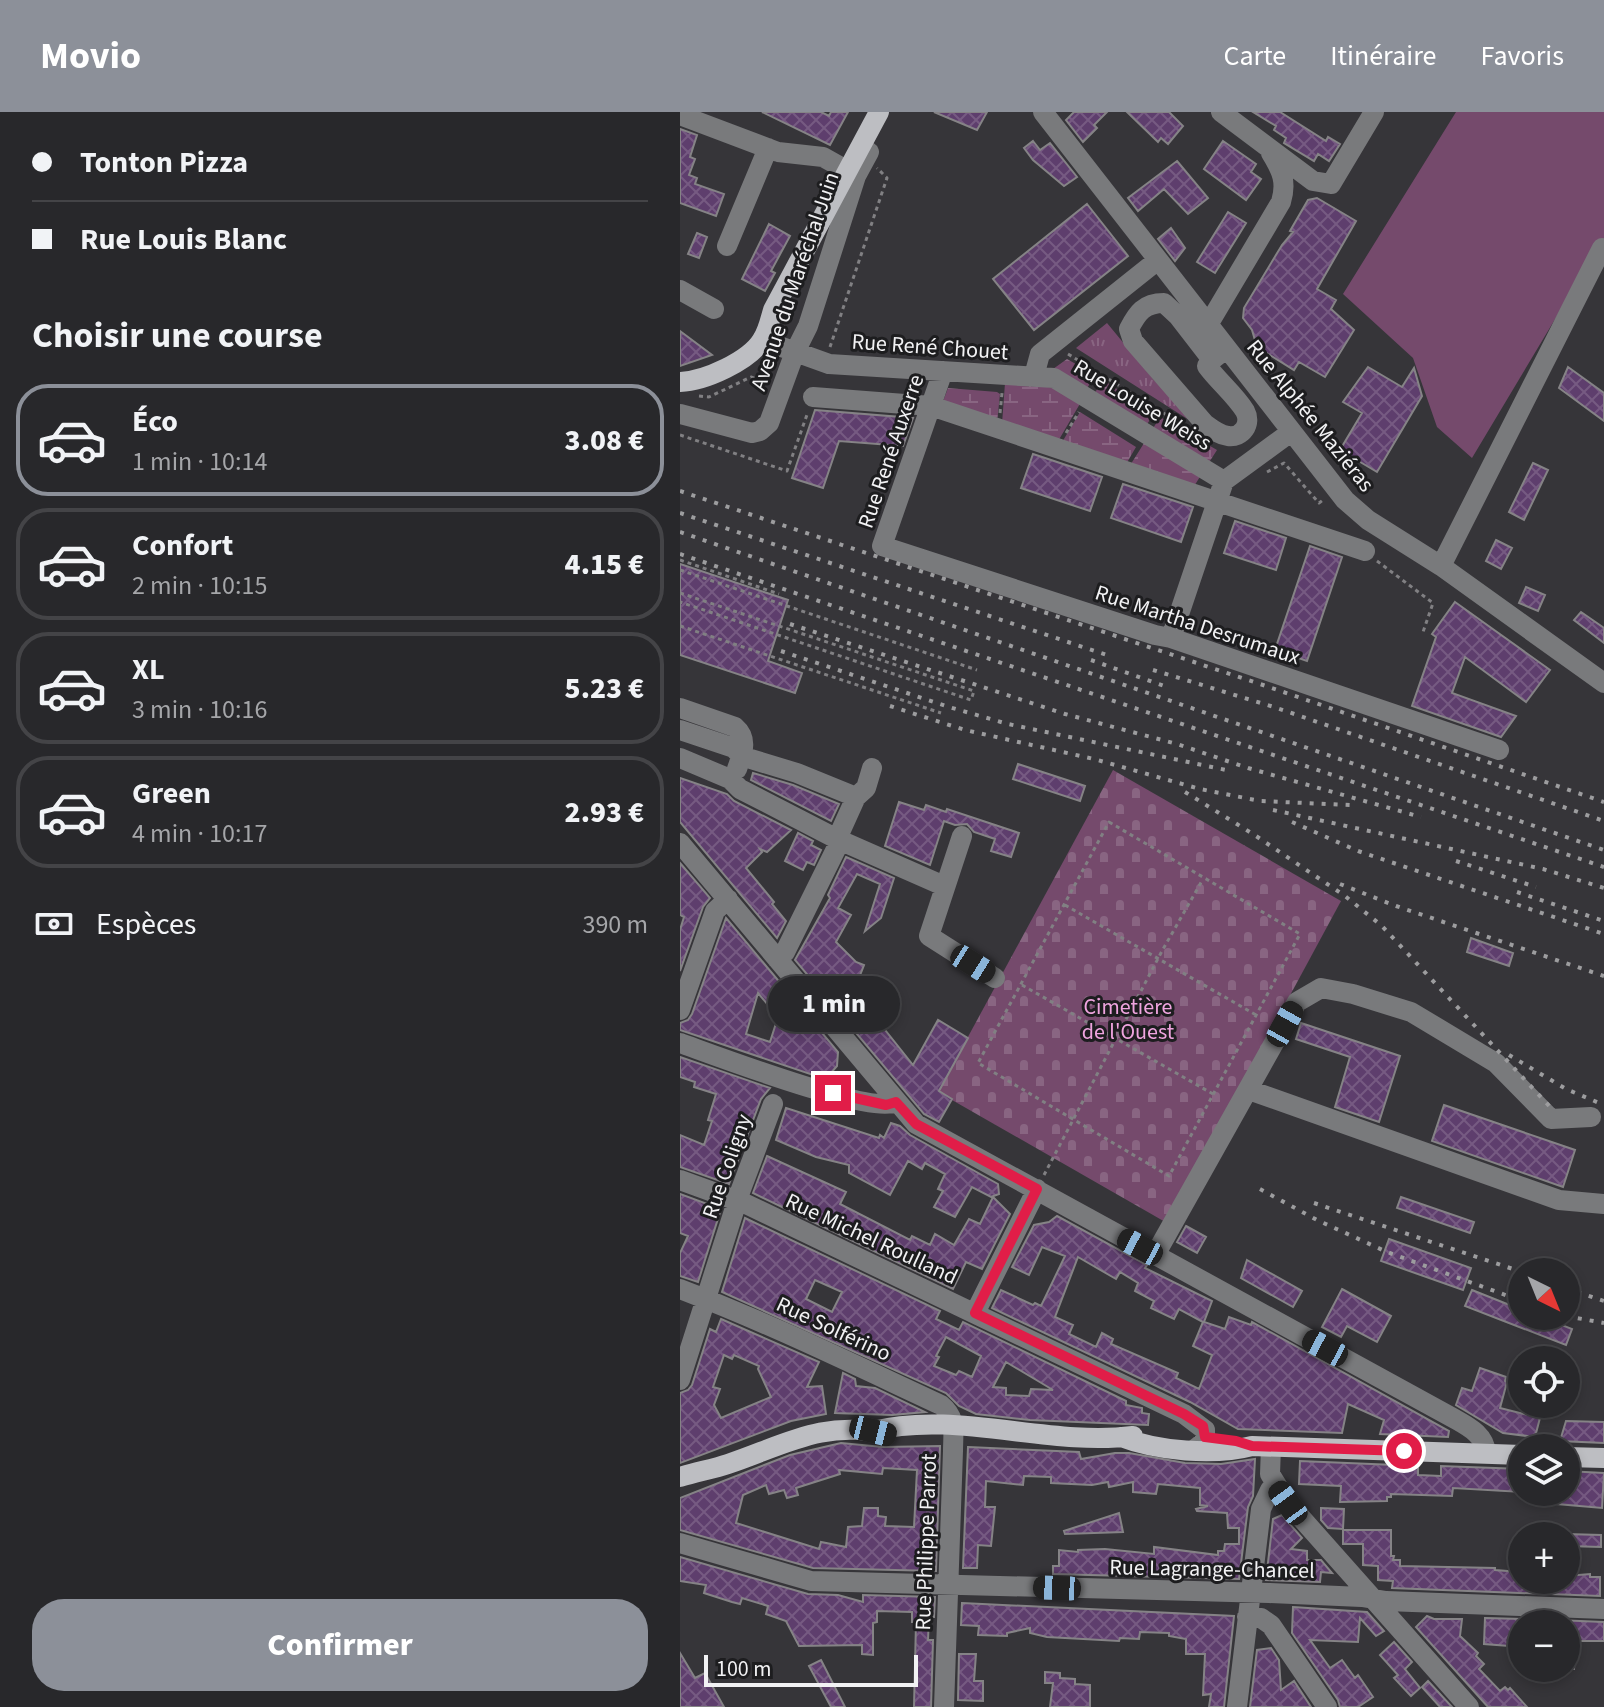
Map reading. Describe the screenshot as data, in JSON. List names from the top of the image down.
{
  "streets": {
    "main road": ["Avenue du Maréchal Juin"],
    "street": [
      "Rue René Chouet",
      "Rue Louise Weiss",
      "Rue Alphée Maziéras",
      "Rue René Auxerre",
      "Rue Martha Desrumaux",
      "Rue Coligny",
      "Rue Michel Roulland",
      "Rue Solférino",
      "Rue Philippe Parrot",
      "Rue Lagrange-Chancel"
    ]
  },
  "crossings": [
    ["Avenue du Maréchal Juin", "Rue René Chouet"],
    ["Rue René Chouet", "Rue Louise Weiss"],
    ["Rue René Chouet", "Rue Alphée Maziéras"],
    ["Rue René Chouet", "Rue René Auxerre"],
    ["Rue René Auxerre", "Rue Martha Desrumaux"],
    ["Rue Coligny", "Rue Michel Roulland"],
    ["Rue Coligny", "Rue Solférino"],
    ["Rue Solférino", "Rue Philippe Parrot"],
    ["Rue Philippe Parrot", "Rue Lagrange-Chancel"]
  ],
  "parks": ["Cimetière de l'Ouest"],
  "scale_bar": "100 m",
  "north": "bottom right",
  "page": {
    "header": "Movio",
    "nav": ["Carte", "Itinéraire", "Favoris"],
    "banner": ["Tonton Pizza", "Rue Louis Blanc"],
    "heading": "Choisir une course",
    "list": [
      {
        "name": "Éco",
        "note": "1 min · 10:14",
        "value": "3.08 €"
      },
      {
        "name": "Confort",
        "note": "2 min · 10:15",
        "value": "4.15 €"
      },
      {
        "name": "XL",
        "note": "3 min · 10:16",
        "value": "5.23 €"
      },
      {
        "name": "Green",
        "note": "4 min · 10:17",
        "value": "2.93 €"
      }
    ],
    "pay": ["Espèces", "390 m"],
    "bubble": "1 min",
    "map_buttons": ["+", "−"],
    "buttons": "Confirmer",
    "scale": "100 m"
  }
}
